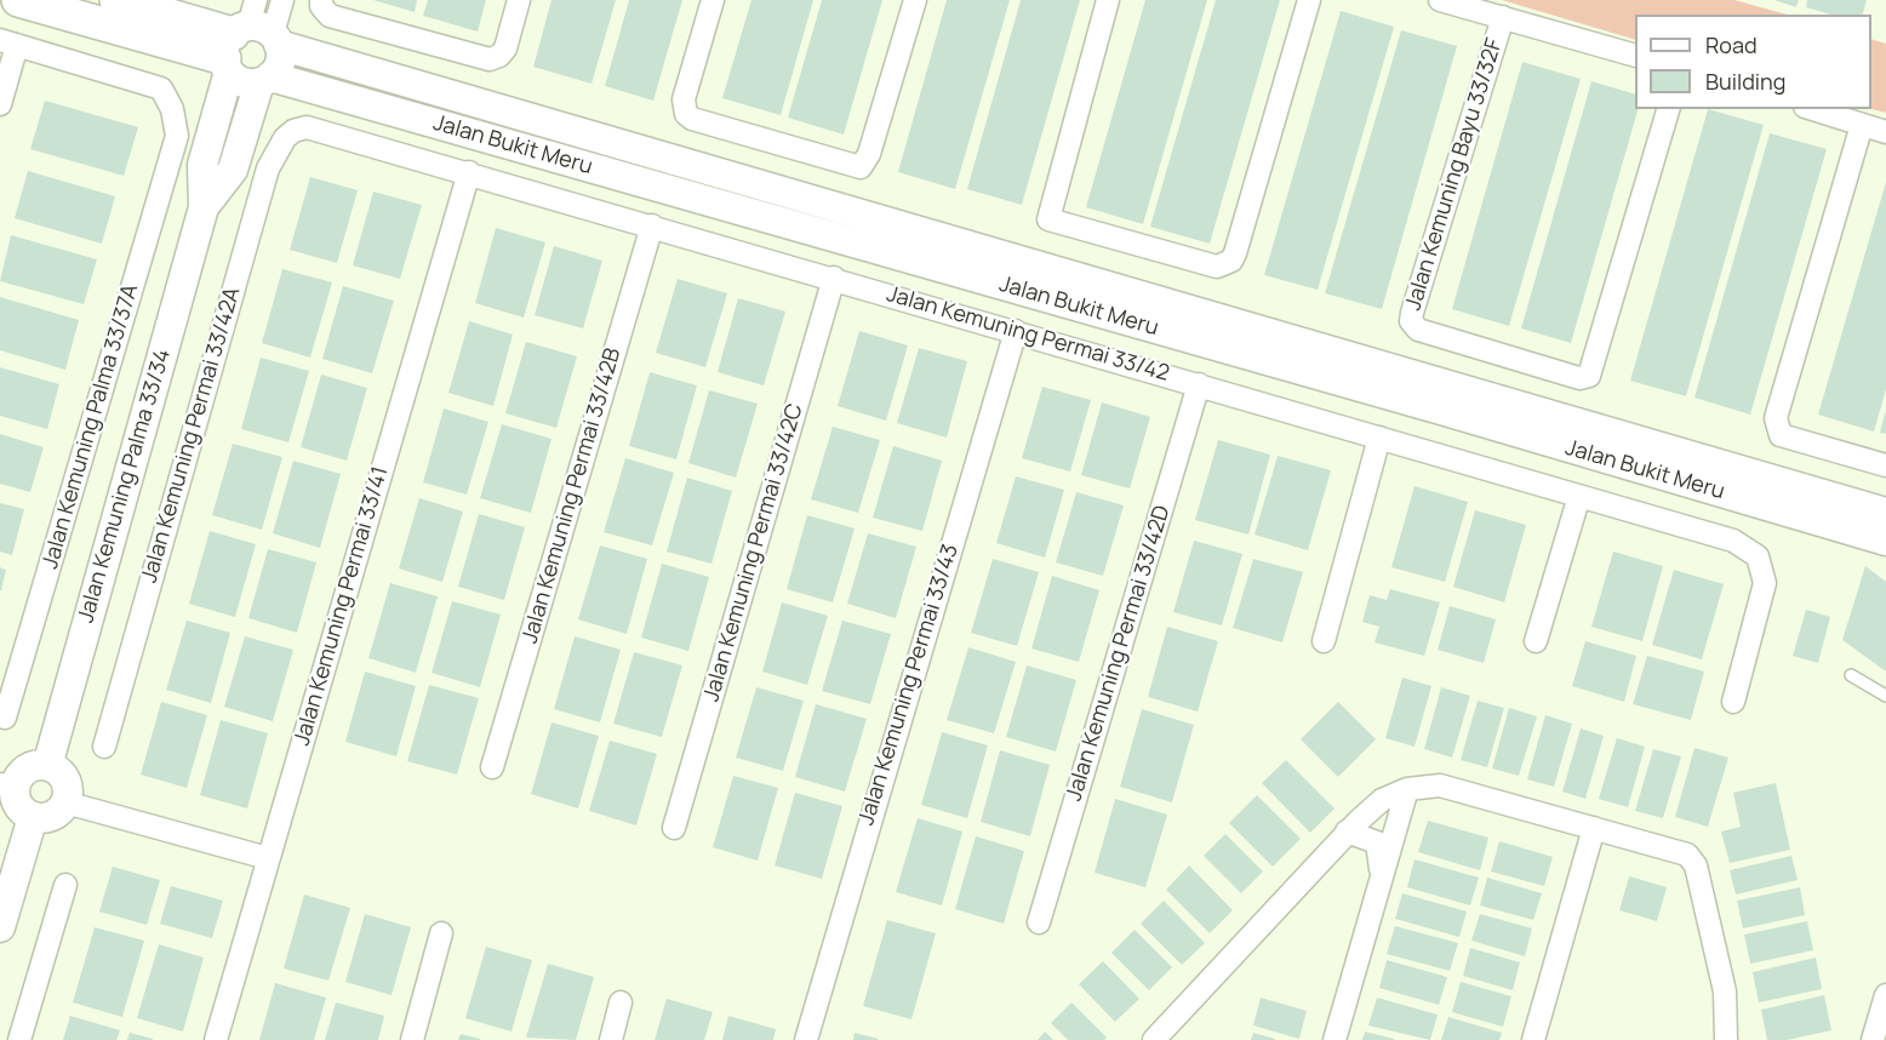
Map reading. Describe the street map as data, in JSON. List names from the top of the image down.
{
  "streets": {
    "main road": ["Jalan Bukit Meru", "Jalan Kemuning Palma 33/34"],
    "street": [
      "Jalan Kemuning Bayu 33/32F",
      "Jalan Kemuning Permai 33/42",
      "Jalan Kemuning Palma 33/37A",
      "Jalan Kemuning Permai 33/42A",
      "Jalan Kemuning Permai 33/42B",
      "Jalan Kemuning Permai 33/42C",
      "Jalan Kemuning Permai 33/41",
      "Jalan Kemuning Permai 33/42D",
      "Jalan Kemuning Permai 33/43"
    ]
  },
  "crossings": [
    ["Jalan Bukit Meru", "Jalan Kemuning Palma 33/34"],
    ["Jalan Kemuning Permai 33/42", "Jalan Kemuning Permai 33/42A"],
    ["Jalan Kemuning Permai 33/42", "Jalan Kemuning Permai 33/42B"],
    ["Jalan Kemuning Permai 33/42", "Jalan Kemuning Permai 33/42C"],
    ["Jalan Kemuning Permai 33/42", "Jalan Kemuning Permai 33/41"],
    ["Jalan Kemuning Permai 33/42", "Jalan Kemuning Permai 33/42D"],
    ["Jalan Kemuning Permai 33/42", "Jalan Kemuning Permai 33/43"]
  ],
  "legend": ["Road", "Building"]
}
